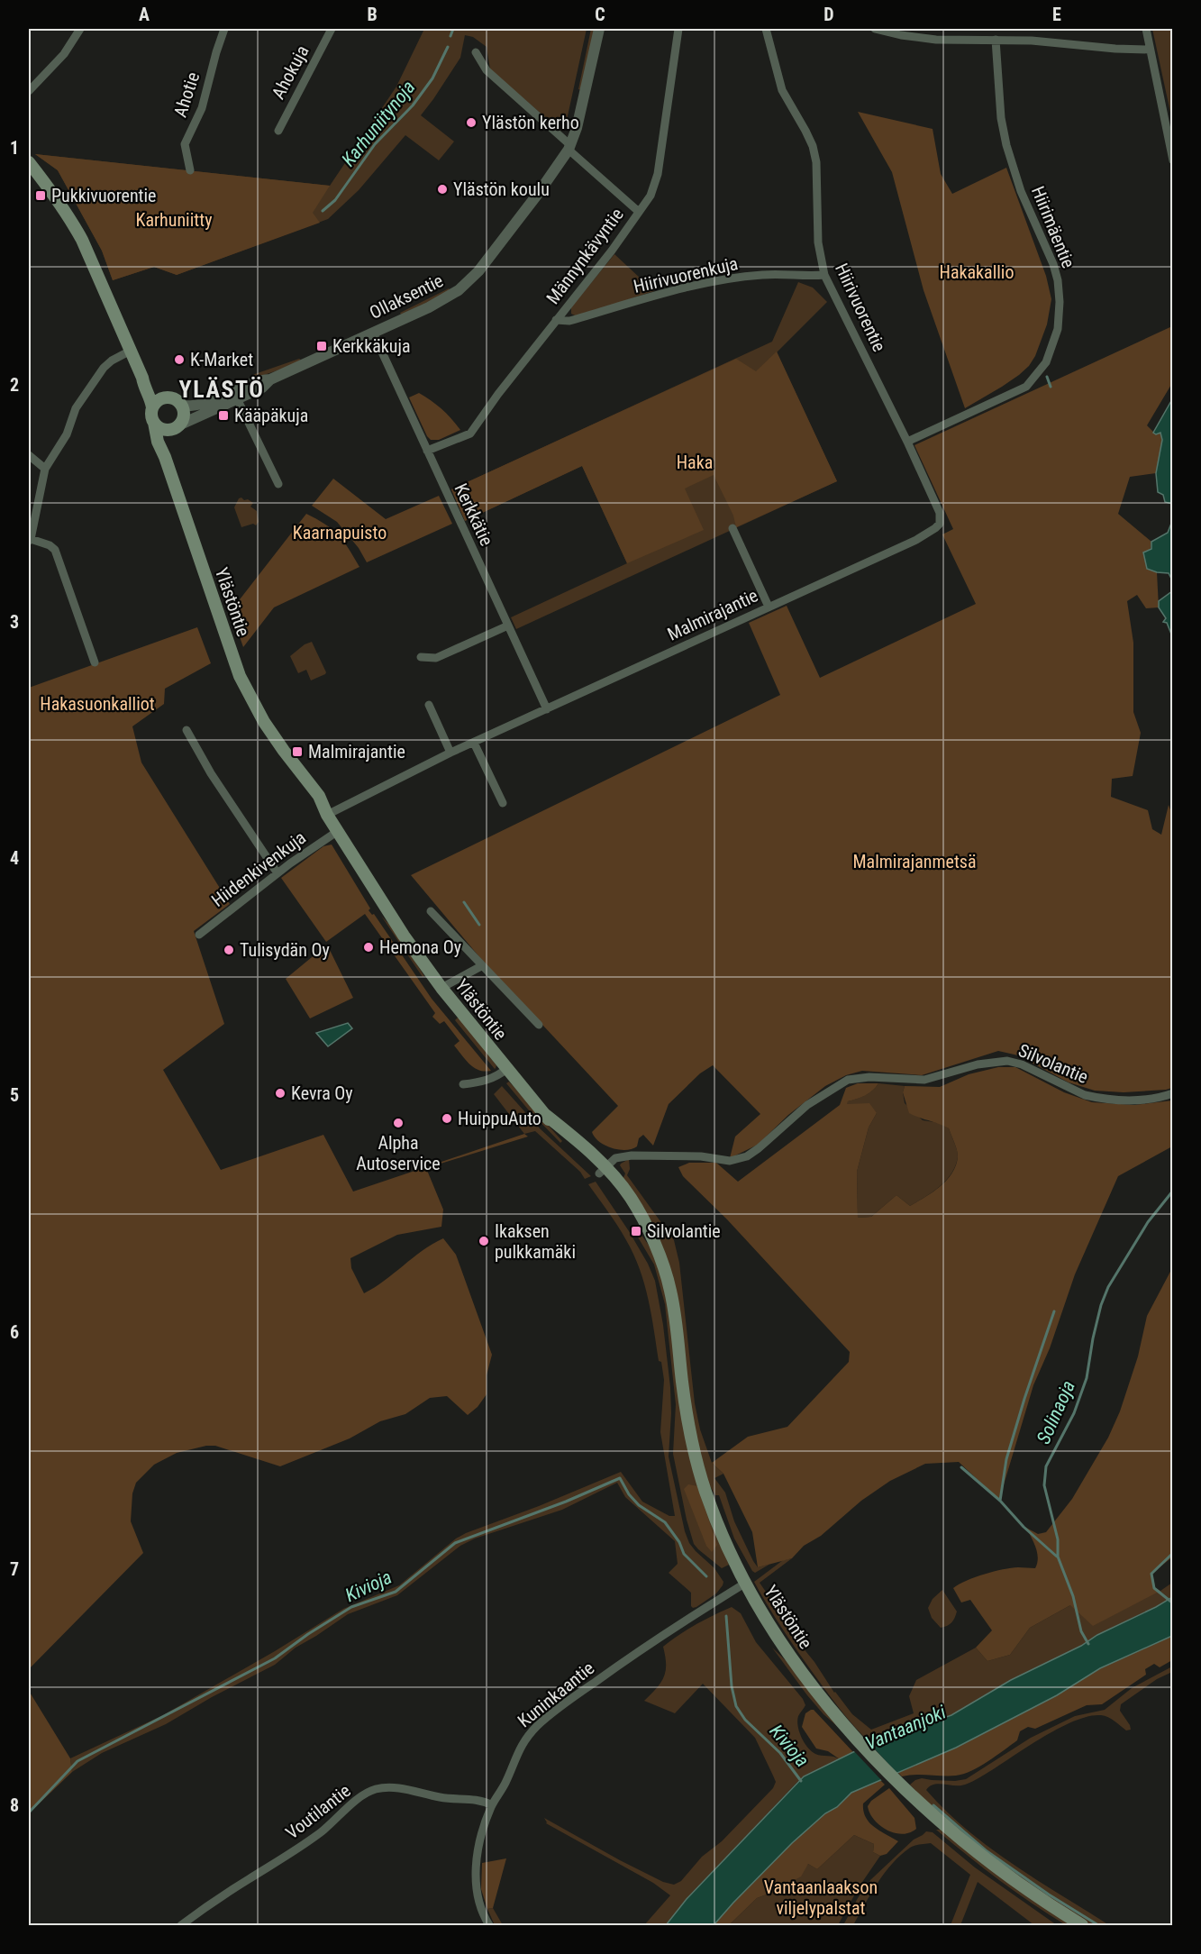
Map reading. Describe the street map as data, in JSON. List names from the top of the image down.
{
  "streets": {
    "main road": ["Ylästöntie"],
    "street": [
      "Ahokuja",
      "Ahotie",
      "Hiirimäentie",
      "Männynkävyntie",
      "Hiirivuorenkuja",
      "Ollaksentie",
      "Hiirivuorentie",
      "Kerkkätie",
      "Malmirajantie",
      "Hiidenkivenkuja",
      "Silvolantie",
      "Kuninkaantie",
      "Voutilantie"
    ]
  },
  "crossings": [
    ["Hiirimäentie", "Hiirivuorentie"],
    ["Männynkävyntie", "Hiirivuorenkuja"],
    ["Männynkävyntie", "Kerkkätie"],
    ["Hiirivuorenkuja", "Hiirivuorentie"],
    ["Ollaksentie", "Kerkkätie"],
    ["Ollaksentie", "Ylästöntie"],
    ["Hiirivuorentie", "Malmirajantie"],
    ["Kerkkätie", "Malmirajantie"],
    ["Ylästöntie", "Malmirajantie"],
    ["Ylästöntie", "Hiidenkivenkuja"],
    ["Ylästöntie", "Silvolantie"],
    ["Ylästöntie", "Kuninkaantie"],
    ["Kuninkaantie", "Voutilantie"]
  ],
  "districts": ["YLÄSTÖ"],
  "water": [
    "Karhuniitynoja",
    "Solinaoja",
    "Kivioja",
    "Vantaanjoki"
  ],
  "parks": [
    "Karhuniitty",
    "Hakakallio",
    "Haka",
    "Kaarnapuisto",
    "Hakasuonkalliot",
    "Malmirajanmetsä",
    "Vantaanlaakson viljelypalstat"
  ],
  "places": {
    "other": [
      "Ylästön kerho",
      "Ylästön koulu",
      "K-Market",
      "Hemona Oy",
      "Tulisydän Oy",
      "Kevra Oy",
      "HuippuAuto",
      "Alpha Autoservice",
      "Ikaksen pulkkamäki"
    ],
    "transit": [
      "Pukkivuorentie",
      "Kerkkäkuja",
      "Kääpäkuja",
      "Malmirajantie",
      "Silvolantie"
    ]
  },
  "grid": {
    "columns": [
      "A",
      "B",
      "C",
      "D",
      "E"
    ],
    "rows": [
      "1",
      "2",
      "3",
      "4",
      "5",
      "6",
      "7",
      "8"
    ]
  }
}
